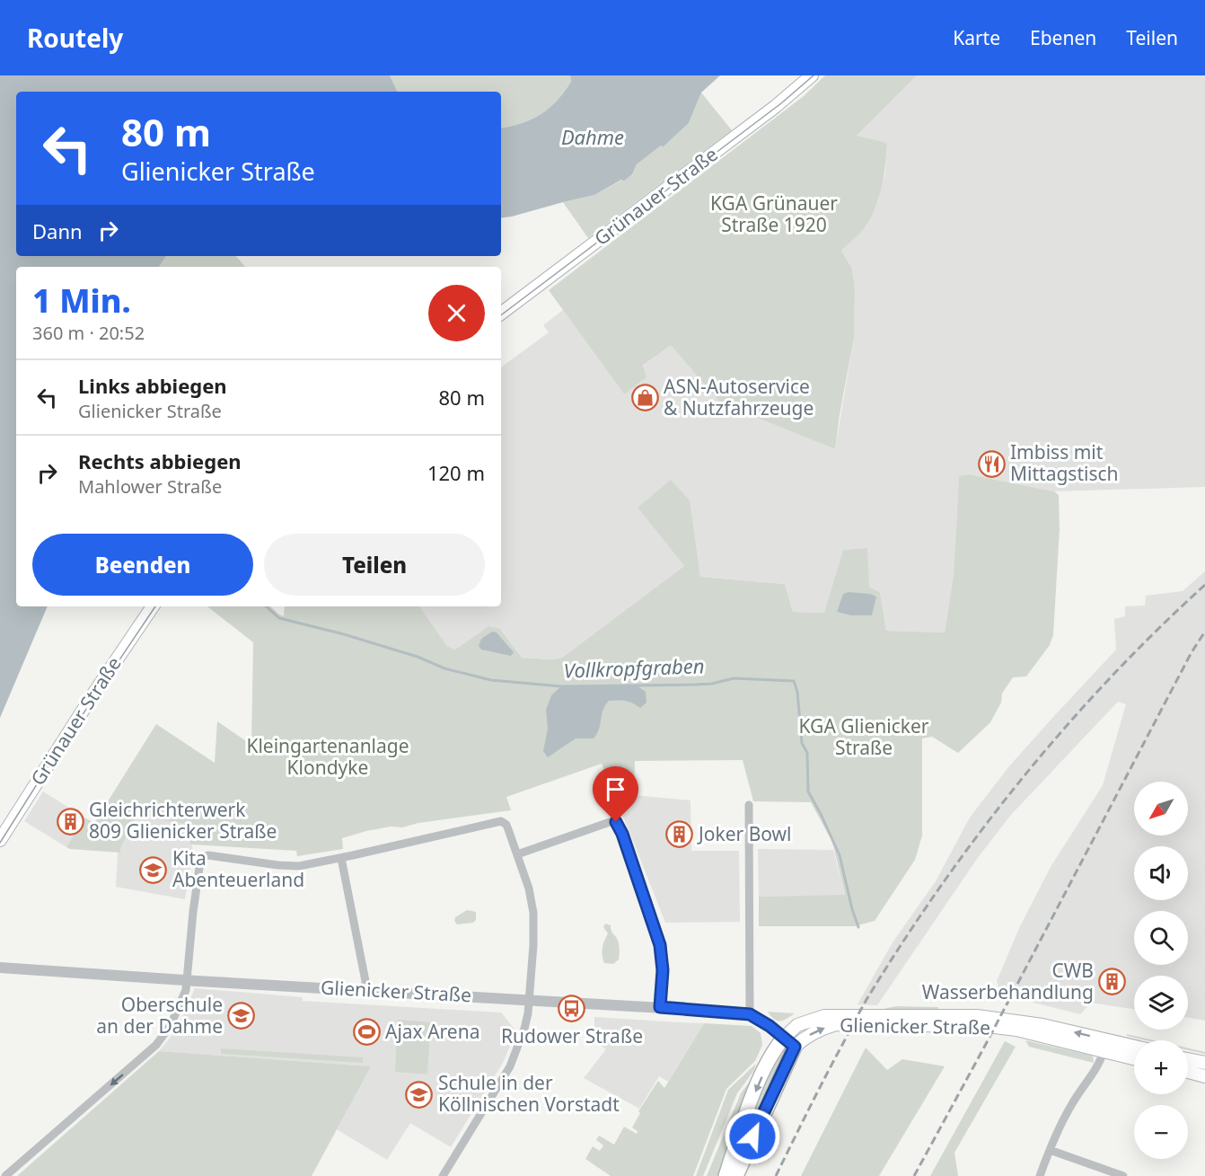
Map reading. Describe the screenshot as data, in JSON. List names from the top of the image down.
{
  "streets": {
    "main road": ["Grünauer Straße", "Glienicker Straße"]
  },
  "water": ["Dahme", "Vollkropfgraben"],
  "parks": ["KGA Grünauer Straße 1920", "KGA Glienicker Straße", "Kleingartenanlage Klondyke"],
  "places": {
    "shop": ["ASN-Autoservice & Nutzfahrzeuge"],
    "restaurant": ["Imbiss mit Mittagstisch"],
    "building": ["Gleichrichterwerk 809 Glienicker Straße", "Joker Bowl", "CWB Wasserbehandlung"],
    "school or university": ["Kita Abenteuerland", "Oberschule an der Dahme", "Schule in der Köllnischen Vorstadt"],
    "bus stop": ["Rudower Straße"],
    "sports": ["Ajax Arena"]
  },
  "north": "bottom left",
  "page": {
    "header": "Routely",
    "nav": ["Karte", "Ebenen", "Teilen"],
    "turn": ["80 m", "Glienicker Straße"],
    "then": "Dann",
    "heading": ["1 Min.", "360 m · 20:52"],
    "list": [
      {
        "name": "Links abbiegen",
        "note": "Glienicker Straße",
        "value": "80 m"
      },
      {
        "name": "Rechts abbiegen",
        "note": "Mahlower Straße",
        "value": "120 m"
      }
    ],
    "buttons": ["Beenden", "Teilen"],
    "map_buttons": ["+", "−"]
  }
}
